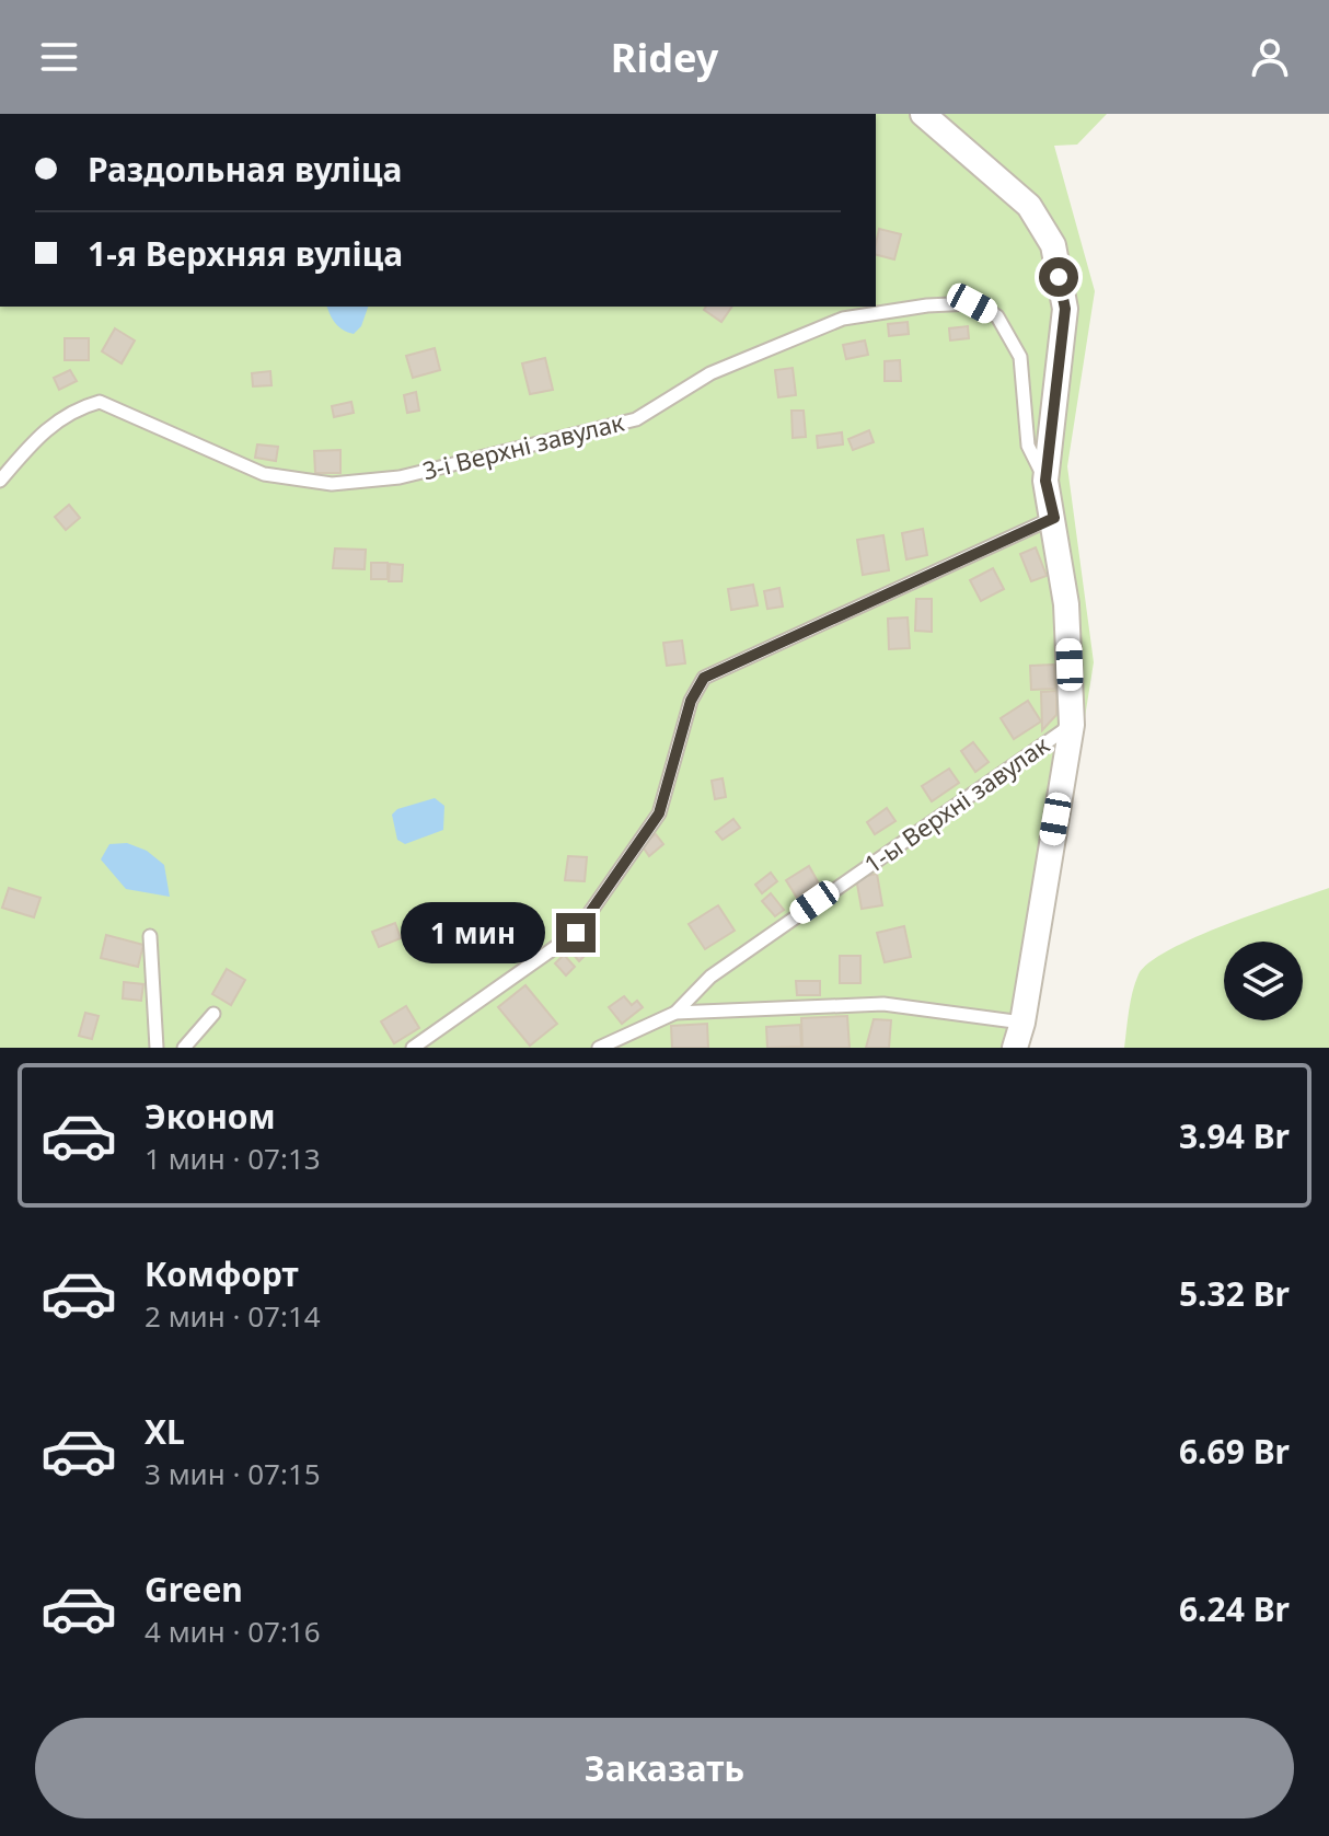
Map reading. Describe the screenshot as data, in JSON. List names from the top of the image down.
{
  "streets": {
    "lane": ["3-і Верхні завулак", "1-ы Верхні завулак"]
  },
  "page": {
    "header": "Ridey",
    "banner": ["Раздольная вуліца", "1-я Верхняя вуліца"],
    "bubble": "1 мин",
    "list": [
      {
        "name": "Эконом",
        "note": "1 мин · 07:13",
        "value": "3.94 Br"
      },
      {
        "name": "Комфорт",
        "note": "2 мин · 07:14",
        "value": "5.32 Br"
      },
      {
        "name": "XL",
        "note": "3 мин · 07:15",
        "value": "6.69 Br"
      },
      {
        "name": "Green",
        "note": "4 мин · 07:16",
        "value": "6.24 Br"
      }
    ],
    "buttons": "Заказать"
  }
}
